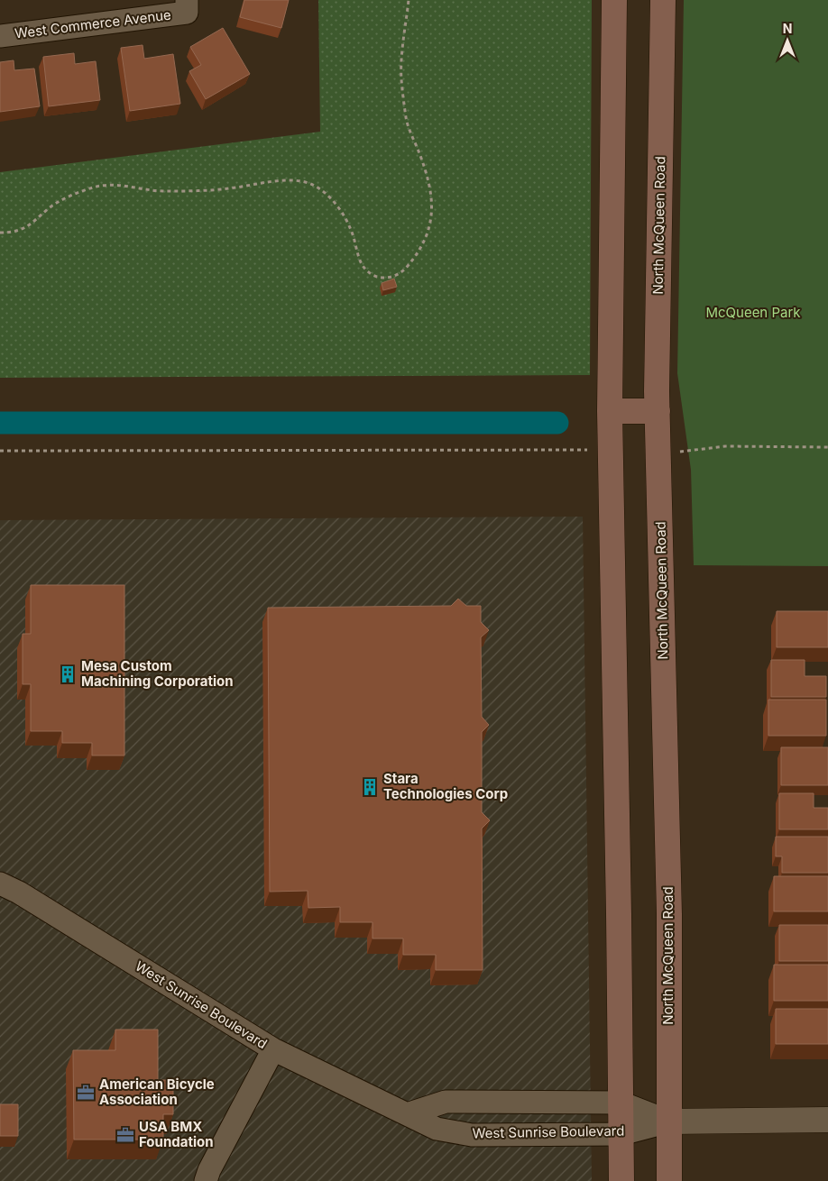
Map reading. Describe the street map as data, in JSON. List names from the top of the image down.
{
  "streets": {
    "main road": ["North McQueen Road"],
    "street": ["West Commerce Avenue", "West Sunrise Boulevard"]
  },
  "crossings": [
    ["North McQueen Road", "West Sunrise Boulevard"]
  ],
  "parks": ["McQueen Park"],
  "places": {
    "building": ["Mesa Custom Machining Corporation", "Stara Technologies Corp"],
    "office": ["American Bicycle Association", "USA BMX Foundation"]
  },
  "north": "top"
}
